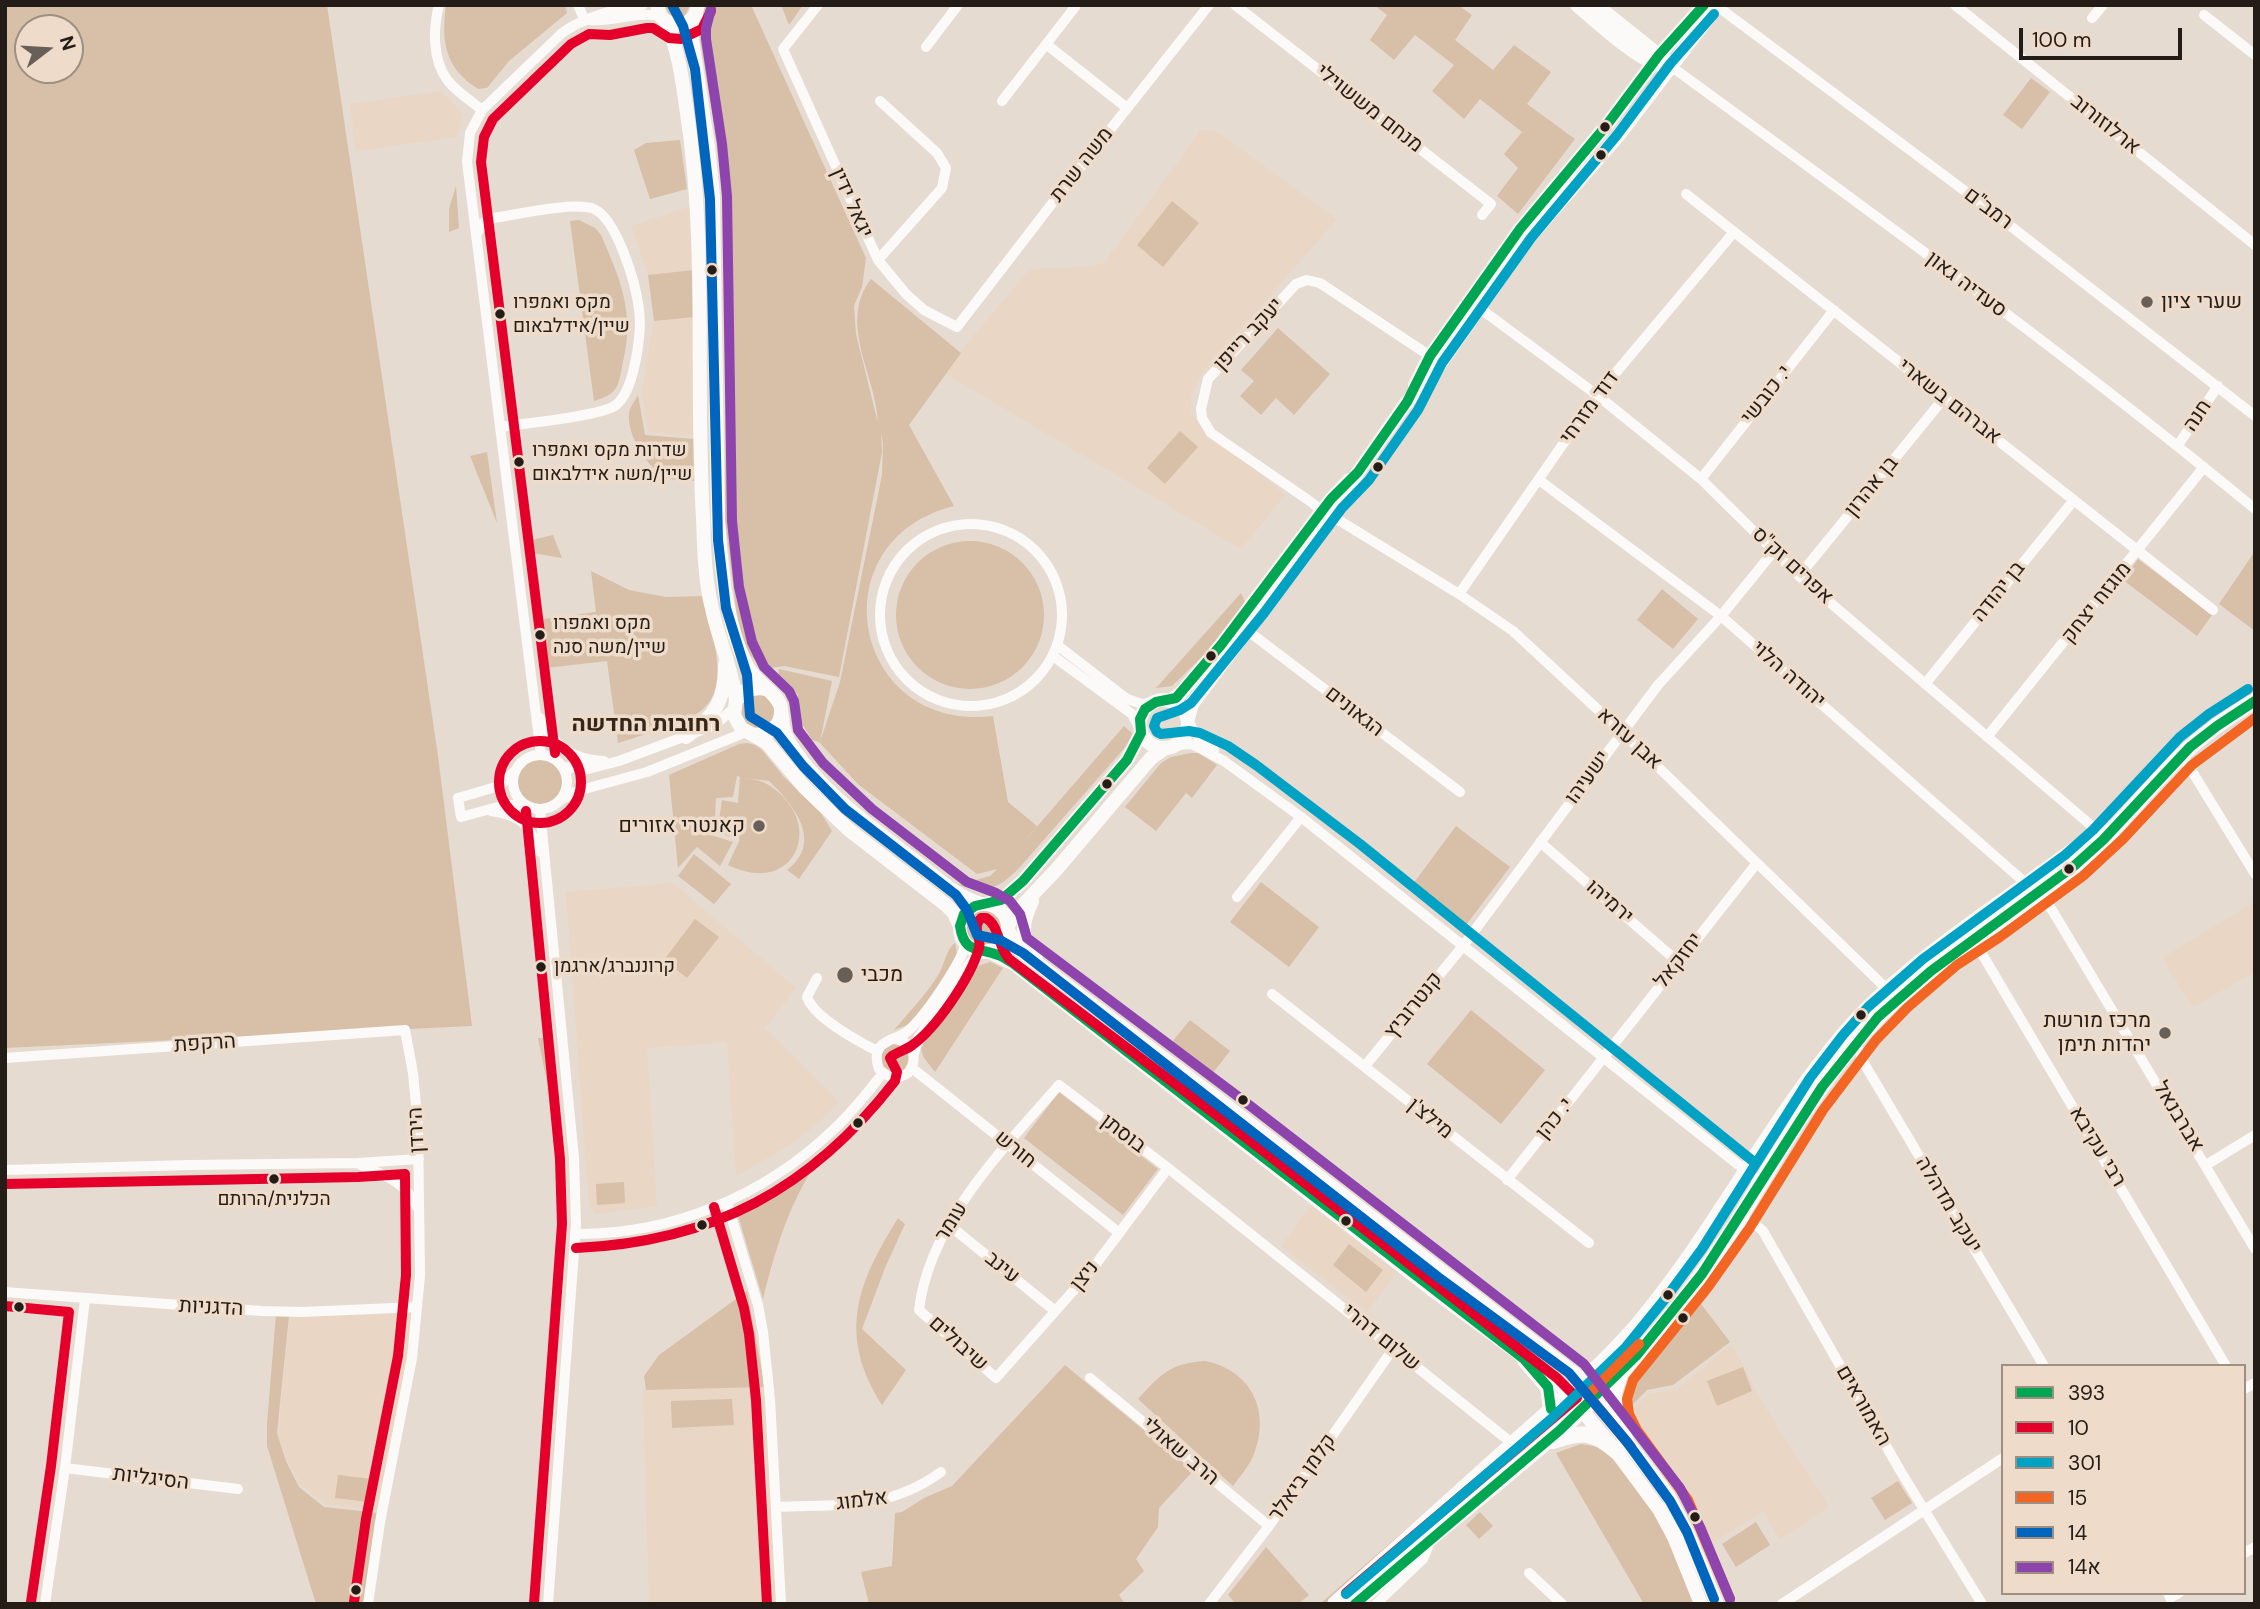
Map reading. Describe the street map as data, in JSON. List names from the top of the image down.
{
  "streets": {
    "street": [
      "מנחם מששוילי",
      "ארלוזורוב",
      "משה שרת",
      "יגאל ידין",
      "רמב\"ם",
      "סעדיה גאון",
      "יעקב רייפן",
      "י. כובשי",
      "אברהם בשארי",
      "דוד מזרחי",
      "חנה",
      "בן אהרון",
      "אפרים זק\"ס",
      "בן יהודה",
      "מוגזח יצחק",
      "יהודה הלוי",
      "הגאונים",
      "אבן עזרא",
      "ישעיהו",
      "ירמיהו",
      "יחזקאל",
      "קנטרוביץ",
      "הרקפת",
      "אברבנאל",
      "מילצ'ן",
      "י. כהן",
      "הירדן",
      "בוסתן",
      "רבי עקיבא",
      "חורש",
      "יעקב מדהלה",
      "עומר",
      "עינב",
      "ניצן",
      "הדגניות",
      "שלום דהרי",
      "שיבולים",
      "האמוראים",
      "הרב שאולי",
      "קלמן ביאלר",
      "הסיגליות",
      "אלמוג"
    ]
  },
  "crossings": [
    ["משה שרת", "יגאל ידין"],
    ["רמב\"ם", "חנה"],
    ["סעדיה גאון", "חנה"],
    ["סעדיה גאון", "מוגזח יצחק"],
    ["יעקב רייפן", "אבן עזרא"],
    ["י. כובשי", "אברהם בשארי"],
    ["י. כובשי", "אפרים זק\"ס"],
    ["אברהם בשארי", "דוד מזרחי"],
    ["אברהם בשארי", "בן אהרון"],
    ["אברהם בשארי", "בן יהודה"],
    ["אברהם בשארי", "מוגזח יצחק"],
    ["דוד מזרחי", "אפרים זק\"ס"],
    ["דוד מזרחי", "יהודה הלוי"],
    ["דוד מזרחי", "אבן עזרא"],
    ["בן אהרון", "אפרים זק\"ס"],
    ["אפרים זק\"ס", "בן יהודה"],
    ["אפרים זק\"ס", "מוגזח יצחק"],
    ["אפרים זק\"ס", "ישעיהו"],
    ["יהודה הלוי", "ישעיהו"],
    ["יהודה הלוי", "אברבנאל"],
    ["אבן עזרא", "ישעיהו"],
    ["אבן עזרא", "יחזקאל"],
    ["ישעיהו", "ירמיהו"],
    ["ישעיהו", "קנטרוביץ"],
    ["ירמיהו", "יחזקאל"],
    ["יחזקאל", "י. כהן"],
    ["קנטרוביץ", "מילצ'ן"],
    ["הרקפת", "הירדן"],
    ["מילצ'ן", "י. כהן"],
    ["הירדן", "הדגניות"],
    ["בוסתן", "חורש"],
    ["בוסתן", "עומר"],
    ["בוסתן", "ניצן"],
    ["בוסתן", "שלום דהרי"],
    ["חורש", "עומר"],
    ["חורש", "ניצן"],
    ["עומר", "עינב"],
    ["עומר", "שיבולים"],
    ["עינב", "ניצן"],
    ["ניצן", "שיבולים"],
    ["שלום דהרי", "קלמן ביאלר"],
    ["הרב שאולי", "קלמן ביאלר"]
  ],
  "districts": ["רחובות החדשה"],
  "places": [
    "שערי ציון",
    "מקס ואמפרו שיין/אידלבאום",
    "שדרות מקס ואמפרו שיין/משה אידלבאום",
    "מקס ואמפרו שיין/משה סנה",
    "קאנטרי אזורים",
    "קרוננברג/ארגמן",
    "מכבי",
    "מרכז מורשת יהדות תימן",
    "הכלנית/הרותם"
  ],
  "lines": [
    "transit line 393",
    "transit line 14",
    "transit line 14א",
    "transit line 10",
    "transit line 301",
    "transit line 15"
  ],
  "legend": [
    "393",
    "10",
    "301",
    "15",
    "14",
    "14א"
  ],
  "scale_bar": "100 m",
  "north": "right"
}
